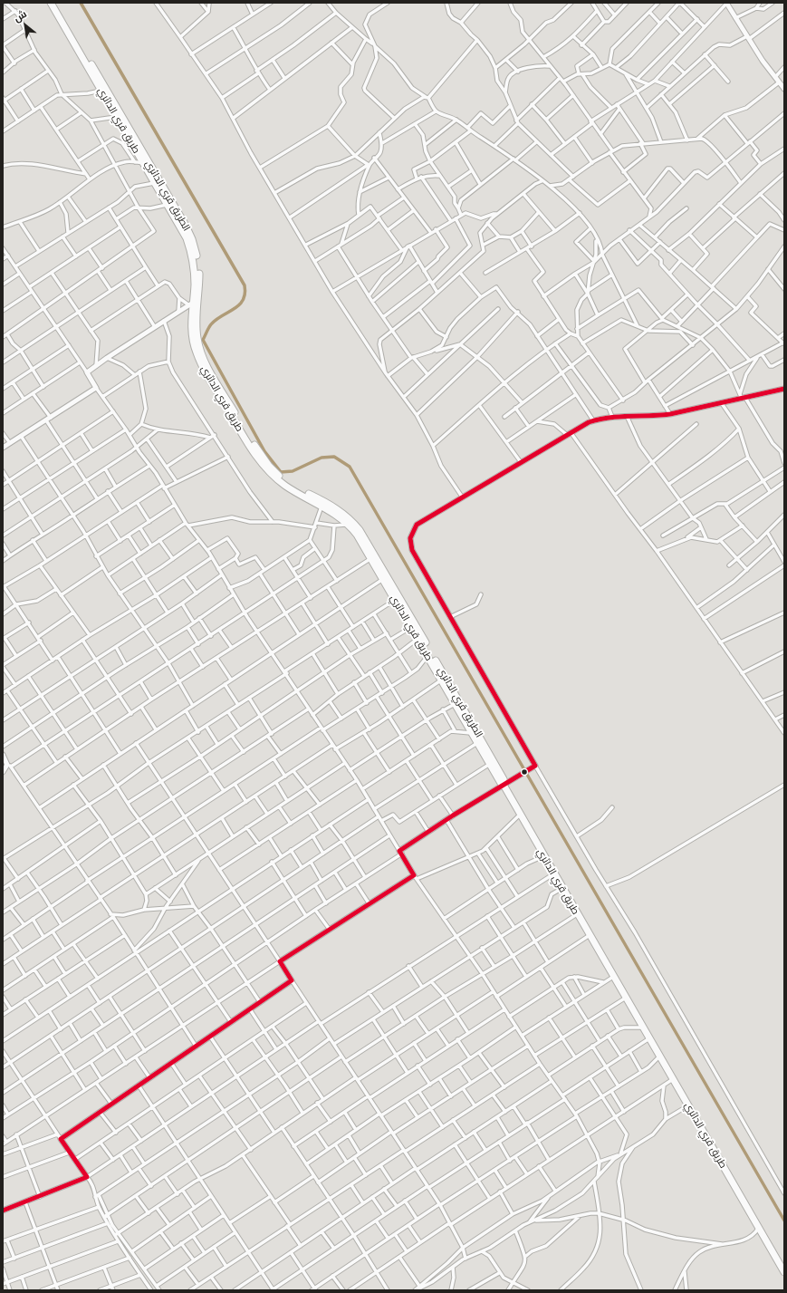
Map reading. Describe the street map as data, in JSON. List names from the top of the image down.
{
  "streets": {
    "highway": ["طريق قري الدائري", "الطريق قري الدائري"]
  },
  "crossings": [
    ["طريق قري الدائري", "الطريق قري الدائري"]
  ],
  "north": "top left"
}
